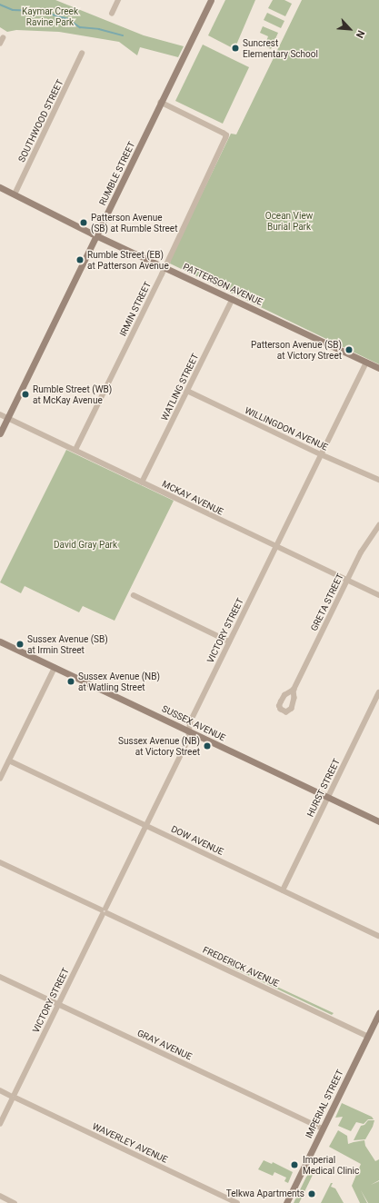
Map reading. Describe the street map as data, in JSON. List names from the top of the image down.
{
  "streets": {
    "street": [
      "SOUTHWOOD STREET",
      "RUMBLE STREET",
      "PATTERSON AVENUE",
      "IRMIN STREET",
      "WATLING STREET",
      "WILLINGDON AVENUE",
      "MCKAY AVENUE",
      "GRETA STREET",
      "VICTORY STREET",
      "SUSSEX AVENUE",
      "HURST STREET",
      "DOW AVENUE",
      "FREDERICK AVENUE",
      "GRAY AVENUE",
      "IMPERIAL STREET",
      "WAVERLEY AVENUE"
    ]
  },
  "crossings": [
    ["SOUTHWOOD STREET", "PATTERSON AVENUE"],
    ["RUMBLE STREET", "PATTERSON AVENUE"],
    ["RUMBLE STREET", "IRMIN STREET"],
    ["RUMBLE STREET", "MCKAY AVENUE"],
    ["PATTERSON AVENUE", "IRMIN STREET"],
    ["PATTERSON AVENUE", "WATLING STREET"],
    ["PATTERSON AVENUE", "VICTORY STREET"],
    ["IRMIN STREET", "MCKAY AVENUE"],
    ["WATLING STREET", "WILLINGDON AVENUE"],
    ["WATLING STREET", "MCKAY AVENUE"],
    ["WILLINGDON AVENUE", "VICTORY STREET"],
    ["MCKAY AVENUE", "GRETA STREET"],
    ["MCKAY AVENUE", "VICTORY STREET"],
    ["VICTORY STREET", "SUSSEX AVENUE"],
    ["VICTORY STREET", "DOW AVENUE"],
    ["VICTORY STREET", "FREDERICK AVENUE"],
    ["VICTORY STREET", "GRAY AVENUE"],
    ["VICTORY STREET", "WAVERLEY AVENUE"],
    ["SUSSEX AVENUE", "HURST STREET"],
    ["HURST STREET", "DOW AVENUE"],
    ["FREDERICK AVENUE", "IMPERIAL STREET"],
    ["GRAY AVENUE", "IMPERIAL STREET"]
  ],
  "parks": ["Kaymar Creek Ravine Park", "Ocean View Burial Park", "David Gray Park"],
  "places": [
    "Suncrest Elementary School",
    "Patterson Avenue (SB) at Rumble Street",
    "Rumble Street (EB) at Patterson Avenue",
    "Patterson Avenue (SB) at Victory Street",
    "Rumble Street (WB) at McKay Avenue",
    "Sussex Avenue (SB) at Irmin Street",
    "Sussex Avenue (NB) at Watling Street",
    "Sussex Avenue (NB) at Victory Street",
    "Imperial Medical Clinic",
    "Telkwa Apartments"
  ],
  "north": "bottom right"
}
